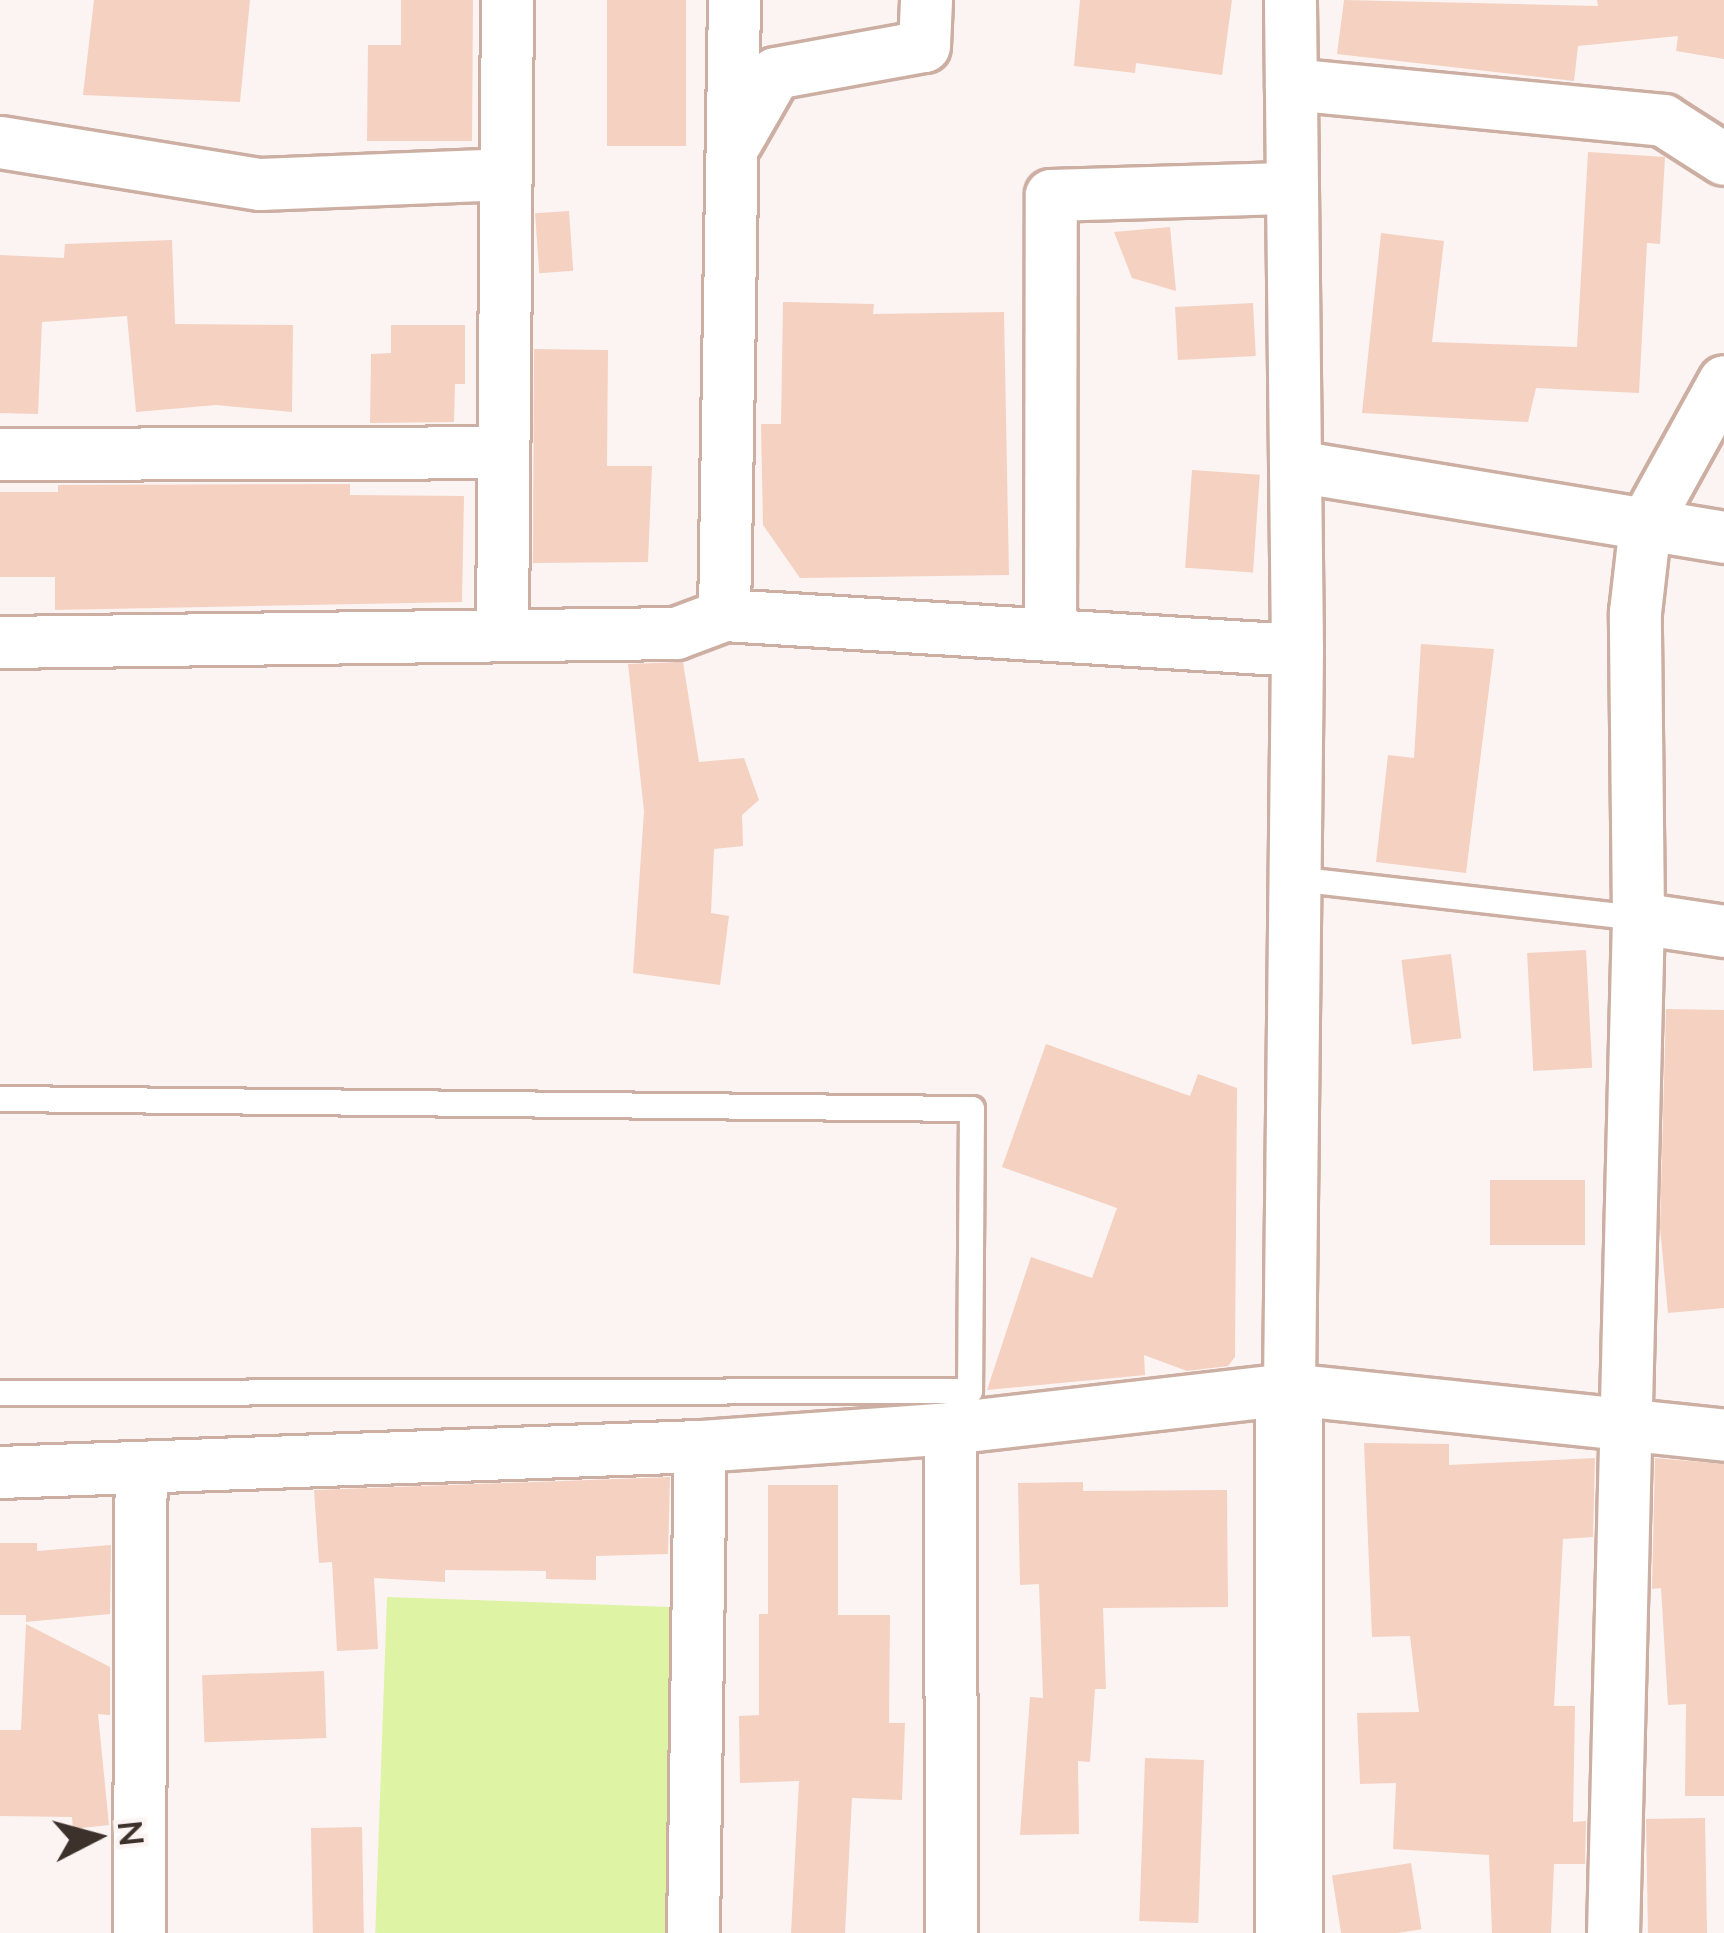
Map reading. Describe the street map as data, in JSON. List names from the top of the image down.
{
  "north": "right"
}
